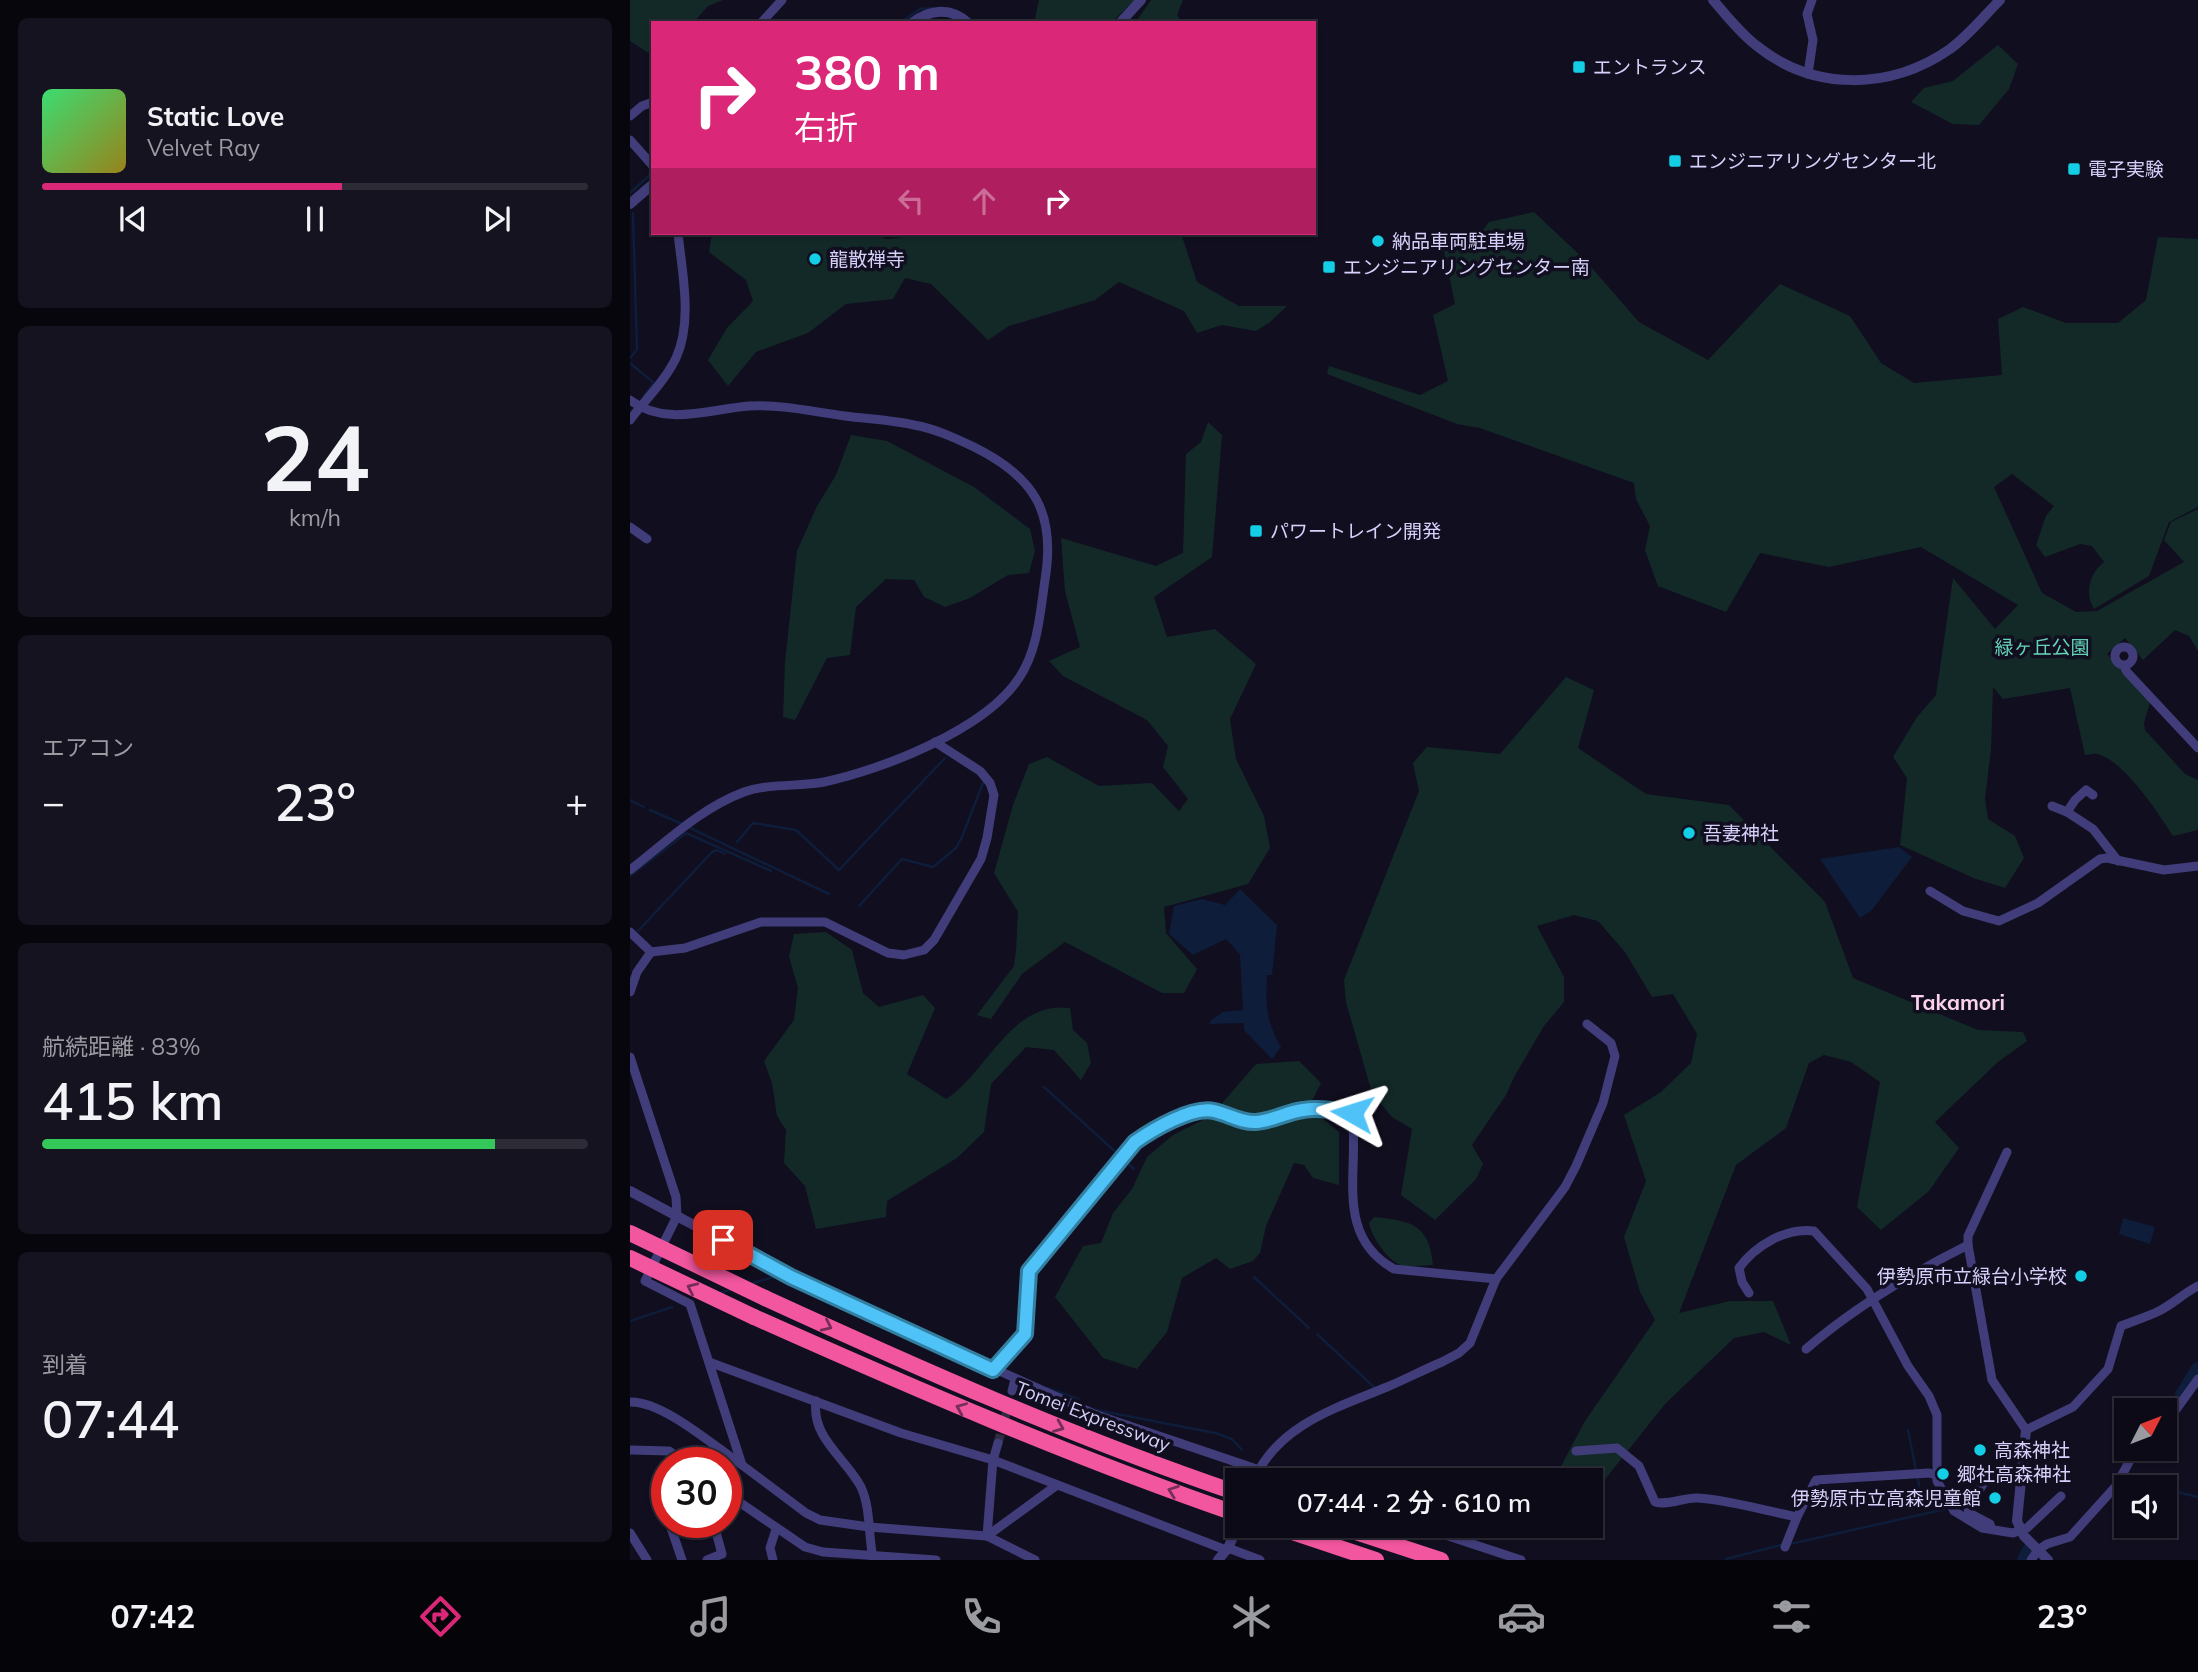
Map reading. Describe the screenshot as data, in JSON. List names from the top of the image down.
{
  "streets": {
    "highway": ["Tomei Expressway"]
  },
  "districts": ["Takamori"],
  "parks": ["緑ヶ丘公園"],
  "places": {
    "transit": [
      "エントランス",
      "エンジニアリングセンター北",
      "電子実験",
      "エンジニアリングセンター南",
      "パワートレイン開発"
    ],
    "other": [
      "納品車両駐車場",
      "龍散禅寺",
      "吾妻神社",
      "伊勢原市立緑台小学校",
      "高森神社",
      "郷社高森神社",
      "伊勢原市立高森児童館"
    ]
  },
  "north": "top right",
  "page": {
    "turn": ["380 m", "右折"],
    "song": ["Static Love", "Velvet Ray"],
    "tile": [
      ["24", "km/h"],
      "エアコン",
      ["航続距離 · 83%", "415 km"],
      ["到着", "07:44"]
    ],
    "heat": ["−", "23°", "+"],
    "limit": "30",
    "trip": "07:44 · 2 分 · 610 m",
    "tabs": ["07:42", "23°"]
  }
}
